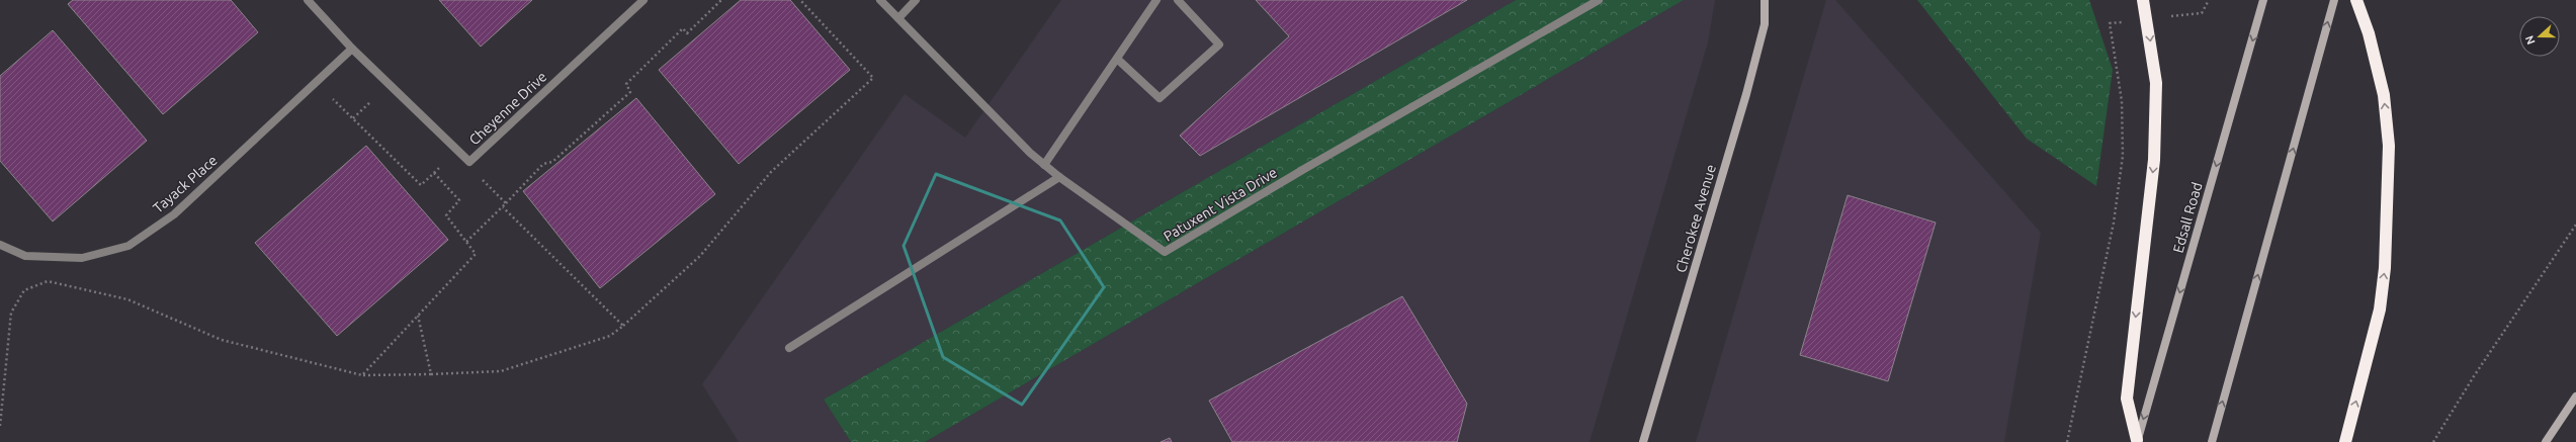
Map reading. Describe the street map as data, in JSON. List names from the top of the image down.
{
  "streets": {
    "main road": ["Edsall Road", "Cherokee Avenue"],
    "street": ["Cheyenne Drive", "Tayack Place", "Patuxent Vista Drive"]
  },
  "crossings": [
    ["Cheyenne Drive", "Tayack Place"]
  ],
  "north": "left"
}
